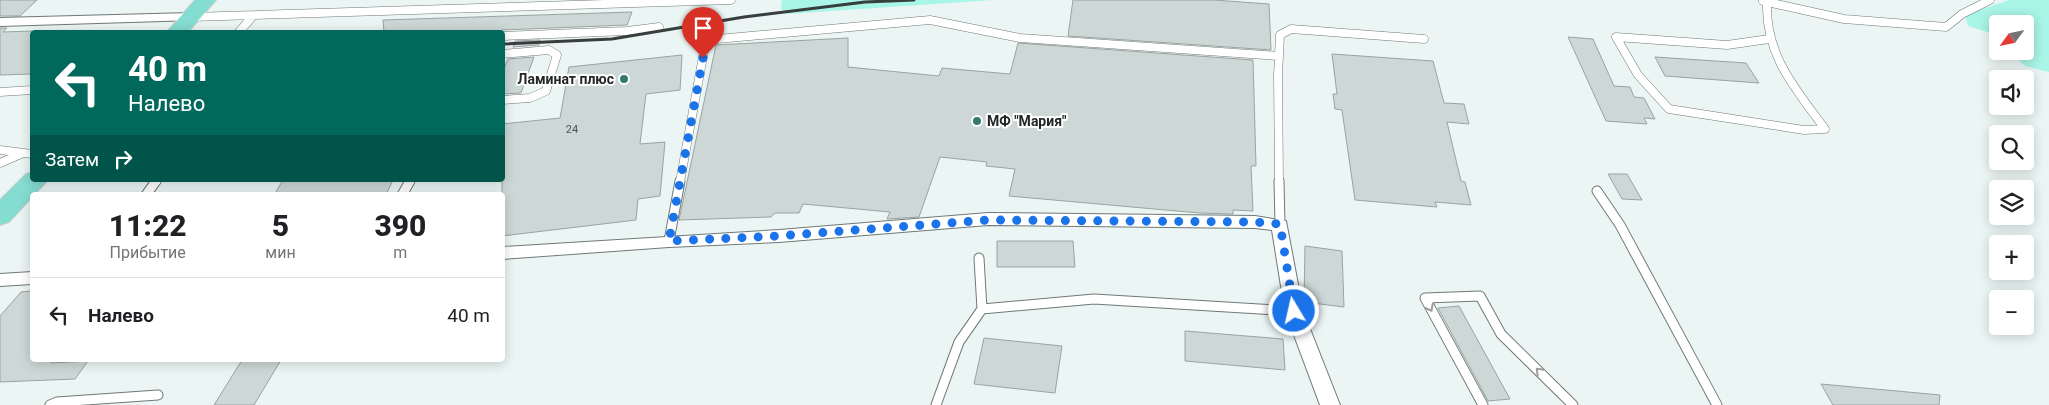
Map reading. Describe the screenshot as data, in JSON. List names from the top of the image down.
{
  "places": ["Ламинат плюс", "МФ \"Мария\""],
  "house_numbers": ["24"],
  "north": "bottom left",
  "page": {
    "map_buttons": ["+", "−"],
    "turn": ["40 m", "Налево"],
    "then": "Затем",
    "eta": [
      "11:22",
      "Прибытие",
      "5",
      "мин",
      "390",
      "m"
    ],
    "list": [
      {
        "name": "Налево",
        "value": "40 m"
      }
    ]
  }
}
